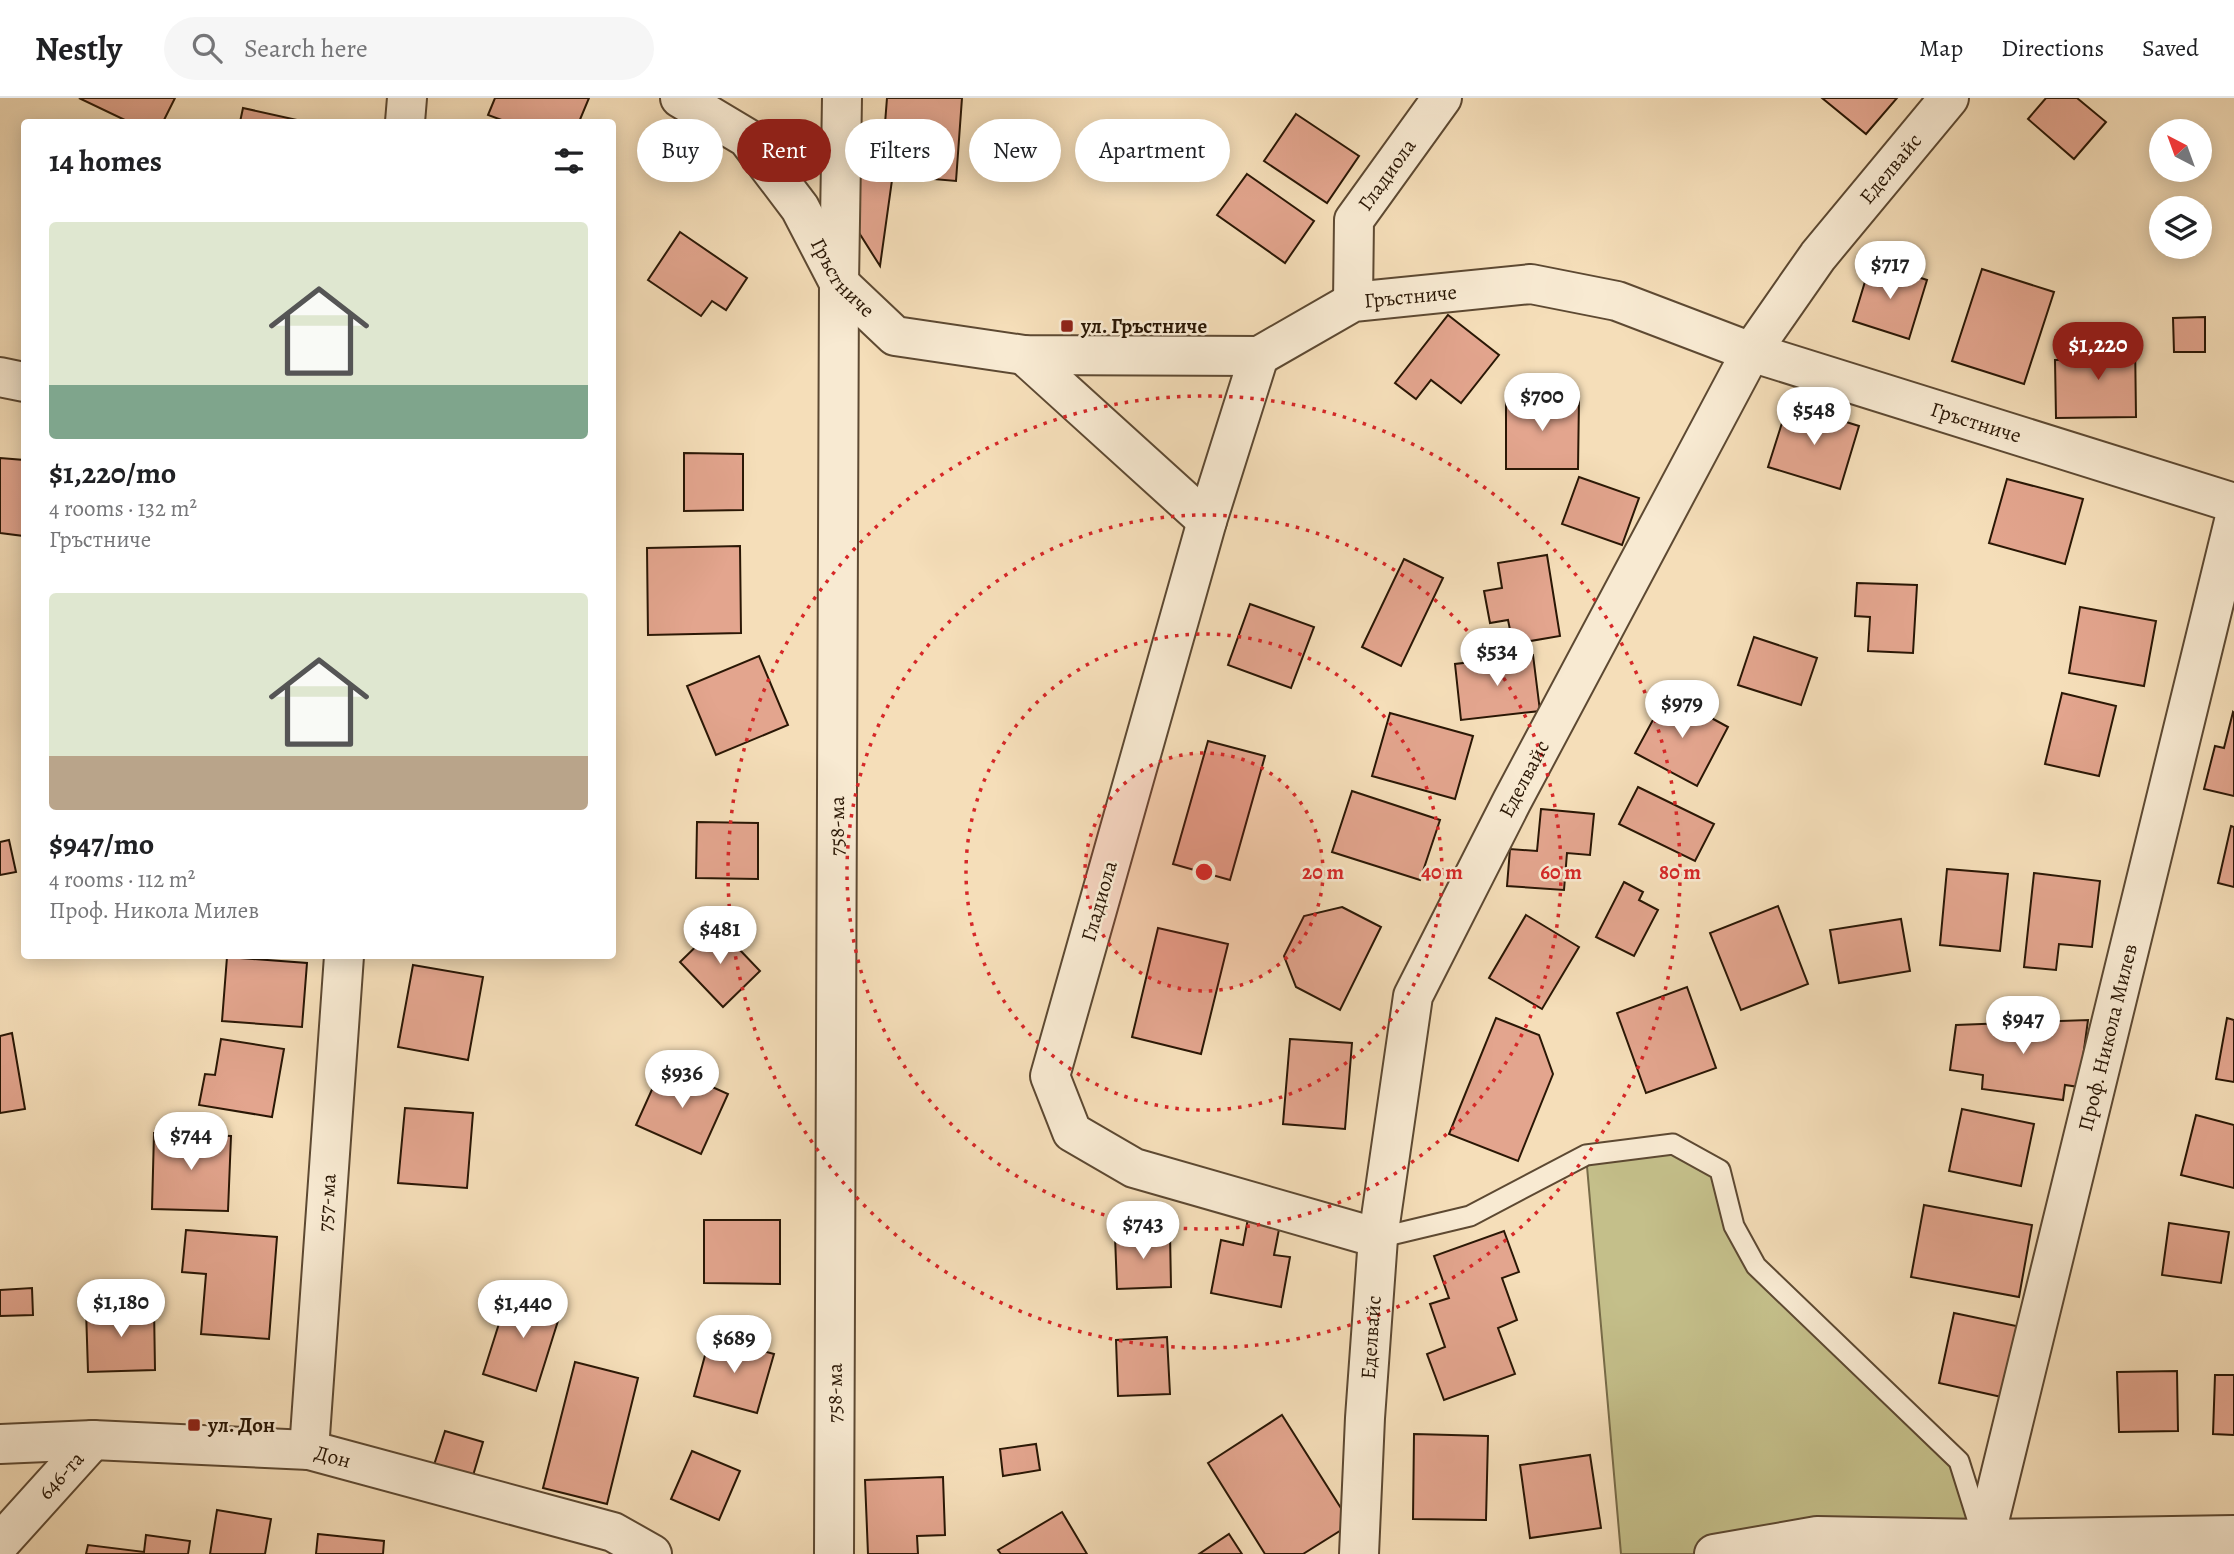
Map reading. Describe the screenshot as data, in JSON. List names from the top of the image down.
{
  "streets": {
    "street": [
      "Еделвайс",
      "Гладиола",
      "Гръстниче",
      "758-ма",
      "Проф. Никола Милев",
      "757-ма",
      "Дон",
      "646-та"
    ]
  },
  "crossings": [
    ["Еделвайс", "Гладиола"],
    ["Еделвайс", "Гръстниче"],
    ["Гладиола", "Гръстниче"],
    ["Гръстниче", "758-ма"],
    ["757-ма", "Дон"],
    ["Дон", "646-та"]
  ],
  "places": {
    "transit": ["ул. Гръстниче", "ул. Дон"]
  },
  "north": "top left",
  "page": {
    "header": "Nestly",
    "search": "Search here",
    "nav": ["Map", "Directions", "Saved"],
    "chip": [
      "Buy",
      "Rent",
      "Filters",
      "New",
      "Apartment"
    ],
    "heading": "14 homes",
    "list": [
      {
        "name": "$1,220/mo",
        "note": "4 rooms · 132 m² · Гръстниче"
      },
      {
        "name": "$947/mo",
        "note": "4 rooms · 112 m² · Проф. Никола Милев"
      }
    ],
    "price": [
      "$717",
      "$1,220",
      "$700",
      "$548",
      "$534",
      "$979",
      "$481",
      "$947",
      "$936",
      "$744",
      "$743",
      "$1,180",
      "$1,440",
      "$689"
    ]
  },
  "rings": [
    "20 m",
    "40 m",
    "60 m",
    "80 m"
  ]
}
